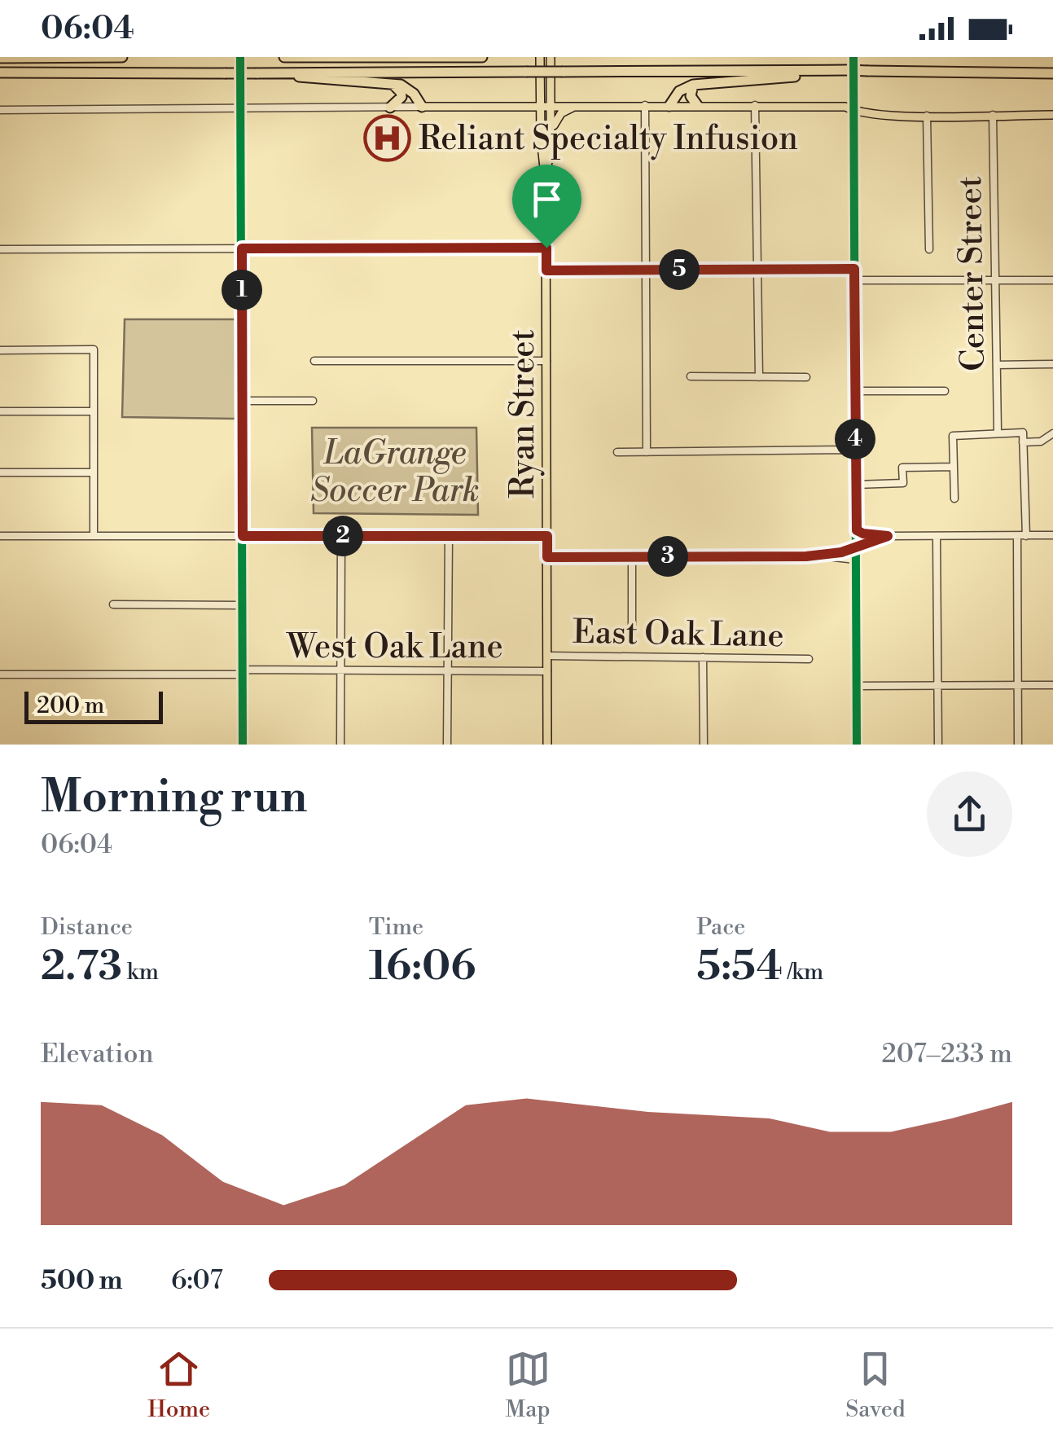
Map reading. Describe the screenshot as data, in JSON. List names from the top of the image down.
{
  "streets": {
    "main road": ["Ryan Street"],
    "street": ["Center Street", "East Oak Lane", "West Oak Lane"]
  },
  "crossings": [
    ["Ryan Street", "East Oak Lane"],
    ["Ryan Street", "West Oak Lane"]
  ],
  "parks": ["LaGrange Soccer Park"],
  "places": {
    "hospital": ["Reliant Specialty Infusion"]
  },
  "scale_bar": "200 m",
  "page": {
    "status": "06:04",
    "pins": [
      "5",
      "1",
      "4",
      "2",
      "3"
    ],
    "scale": "200 m",
    "heading": ["Morning run", "06:04"],
    "stats": [
      ["Distance", "2.73 km"],
      ["Time", "16:06"],
      ["Pace", "5:54 /km"]
    ],
    "chart": ["Elevation", "207–233 m"],
    "list": [
      {
        "name": "500 m",
        "note": "6:07"
      }
    ],
    "tabs": ["Home", "Map", "Saved"]
  }
}
